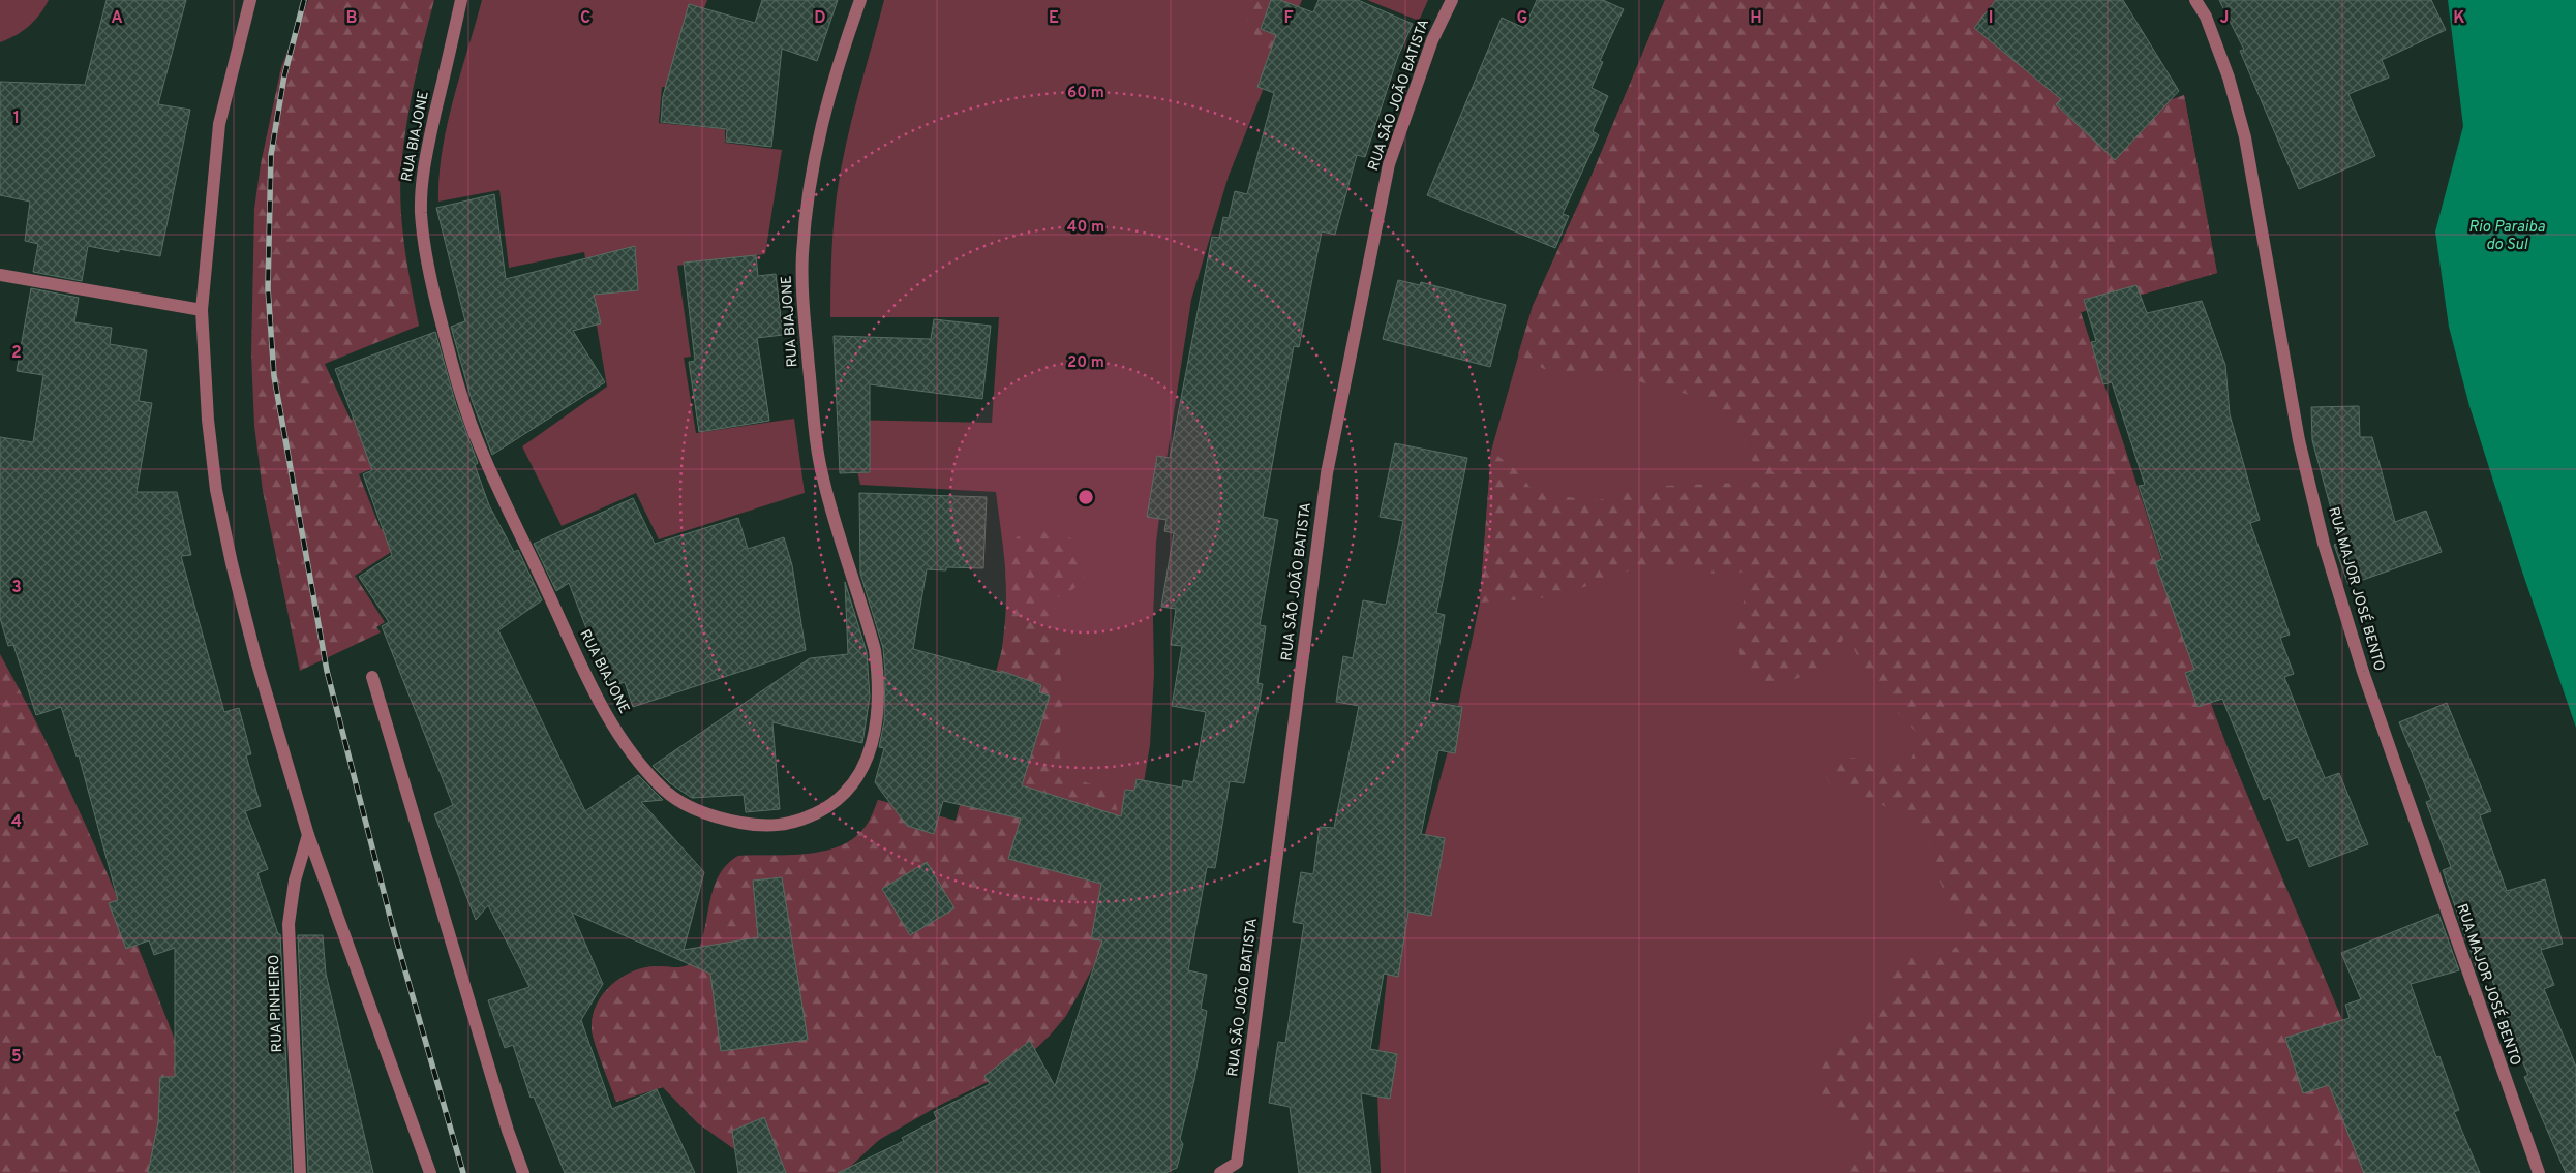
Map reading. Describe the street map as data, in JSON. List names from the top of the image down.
{
  "streets": {
    "street": [
      "RUA SÃO JOÃO BATISTA",
      "RUA BIAJONE",
      "RUA MAJOR JOSÉ BENTO",
      "RUA PINHEIRO"
    ]
  },
  "water": ["Rio Paraiba do Sul"],
  "grid": {
    "columns": [
      "A",
      "B",
      "C",
      "D",
      "E",
      "F",
      "G",
      "H",
      "I",
      "J",
      "K"
    ],
    "rows": [
      "1",
      "2",
      "3",
      "4",
      "5"
    ]
  },
  "rings": ["60 m", "40 m", "20 m"]
}
